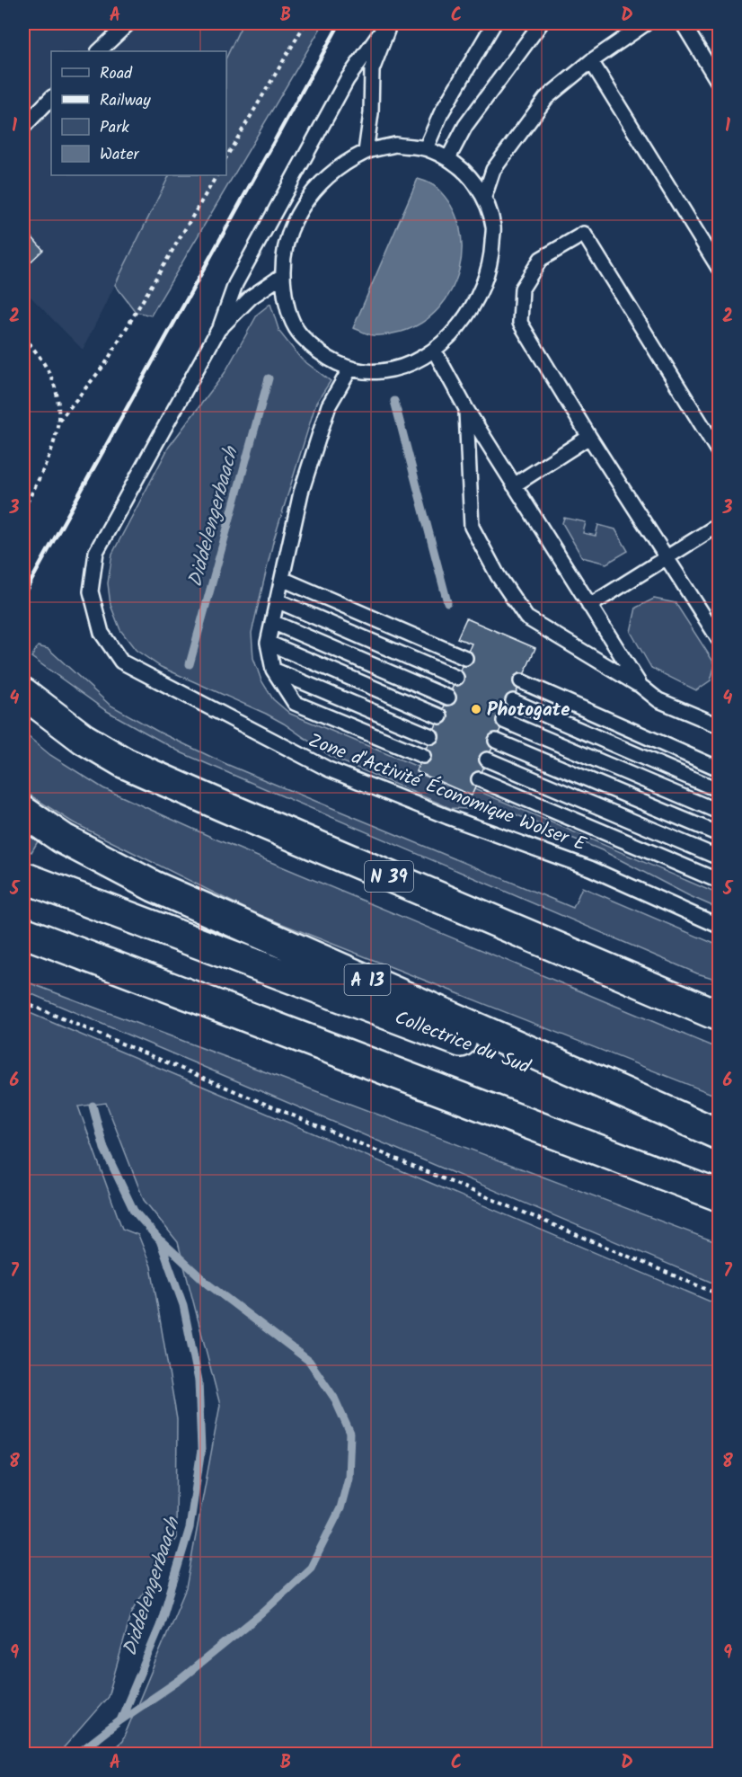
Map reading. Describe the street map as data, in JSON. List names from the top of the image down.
{
  "streets": {
    "main road": ["N 39", "A 13", "Collectrice du Sud"],
    "lane": ["Zone d'Activité Économique Wolser E"]
  },
  "water": ["Diddelengerbaach"],
  "places": ["Photogate"],
  "legend": [
    "Road",
    "Railway",
    "Park",
    "Water"
  ],
  "grid": {
    "columns": [
      "A",
      "B",
      "C",
      "D"
    ],
    "rows": [
      "1",
      "2",
      "3",
      "4",
      "5",
      "6",
      "7",
      "8",
      "9"
    ]
  }
}
